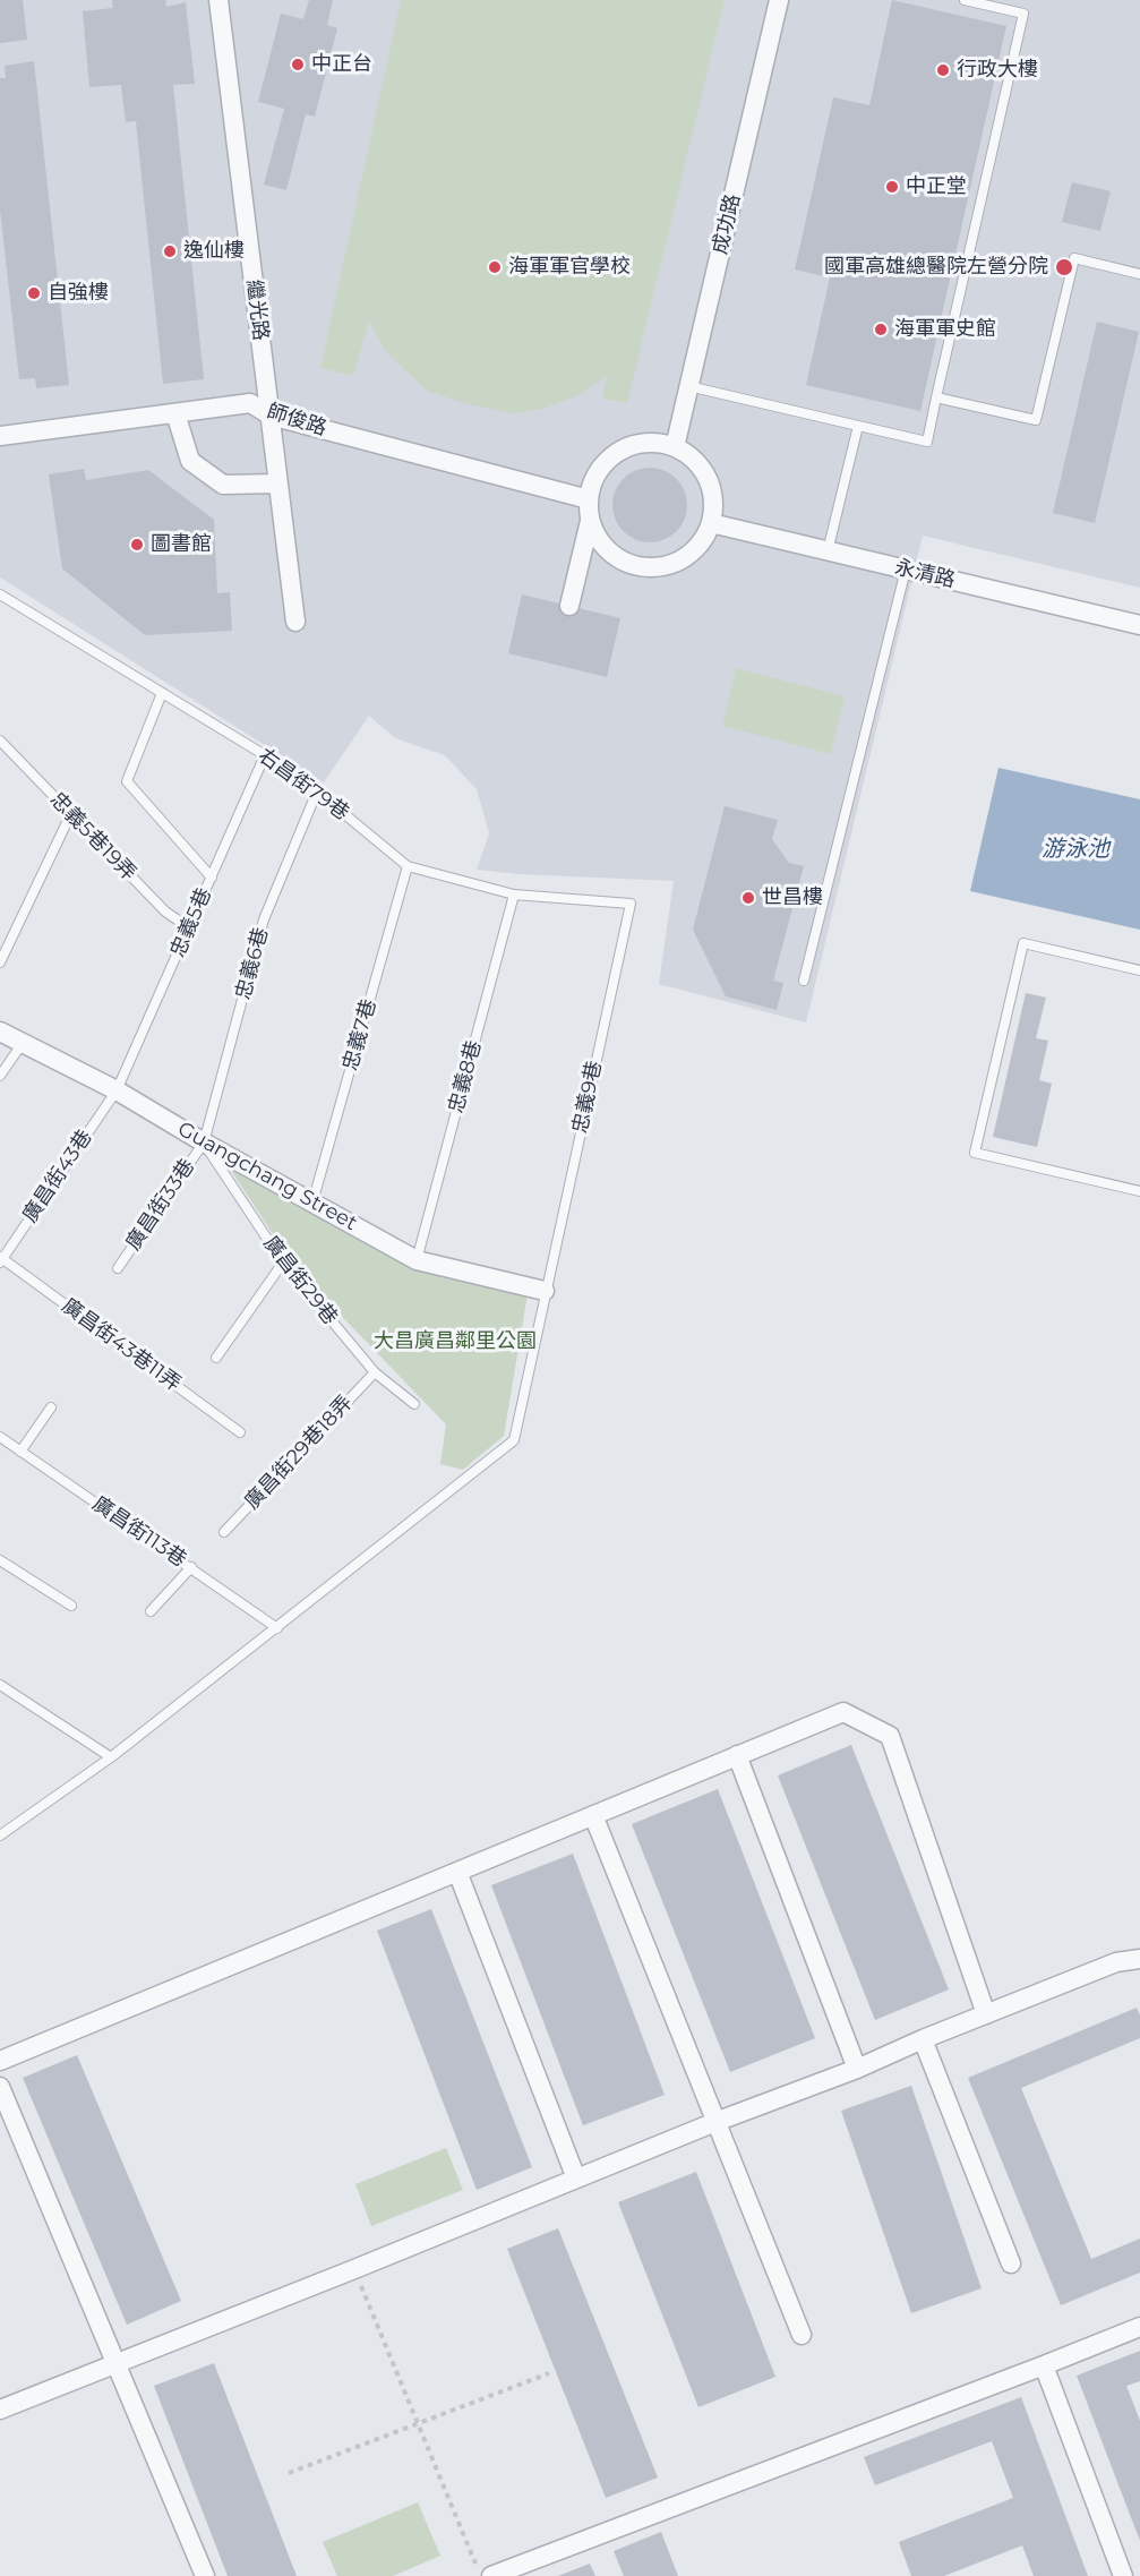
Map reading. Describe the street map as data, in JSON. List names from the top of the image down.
{
  "streets": {
    "street": [
      "成功路",
      "繼光路",
      "師俊路",
      "永清路",
      "Guangchang Street"
    ],
    "lane": [
      "右昌街79巷",
      "忠義5巷19弄",
      "忠義5巷",
      "忠義6巷",
      "忠義7巷",
      "忠義8巷",
      "忠義9巷",
      "廣昌街43巷",
      "廣昌街33巷",
      "廣昌街29巷",
      "廣昌街43巷11弄",
      "廣昌街29巷18弄",
      "廣昌街113巷"
    ]
  },
  "crossings": [
    ["成功路", "師俊路"],
    ["成功路", "永清路"],
    ["繼光路", "師俊路"],
    ["師俊路", "永清路"],
    ["右昌街79巷", "忠義5巷"],
    ["右昌街79巷", "忠義6巷"],
    ["右昌街79巷", "忠義7巷"],
    ["右昌街79巷", "忠義8巷"],
    ["右昌街79巷", "忠義9巷"],
    ["忠義5巷19弄", "忠義5巷"],
    ["忠義5巷", "廣昌街43巷"],
    ["忠義5巷", "Guangchang Street"],
    ["忠義6巷", "Guangchang Street"],
    ["忠義6巷", "廣昌街33巷"],
    ["忠義6巷", "廣昌街29巷"],
    ["忠義7巷", "Guangchang Street"],
    ["忠義8巷", "Guangchang Street"],
    ["忠義9巷", "Guangchang Street"],
    ["忠義9巷", "廣昌街113巷"],
    ["廣昌街43巷", "Guangchang Street"],
    ["廣昌街43巷", "廣昌街43巷11弄"],
    ["Guangchang Street", "廣昌街33巷"],
    ["Guangchang Street", "廣昌街29巷"],
    ["廣昌街33巷", "廣昌街29巷"],
    ["廣昌街29巷", "廣昌街29巷18弄"]
  ],
  "water": ["游泳池"],
  "parks": ["大昌廣昌鄰里公園"],
  "places": [
    "中正台",
    "行政大樓",
    "中正堂",
    "逸仙樓",
    "海軍軍官學校",
    "國軍高雄總醫院左營分院",
    "自強樓",
    "海軍軍史館",
    "圖書館",
    "世昌樓"
  ]
}
